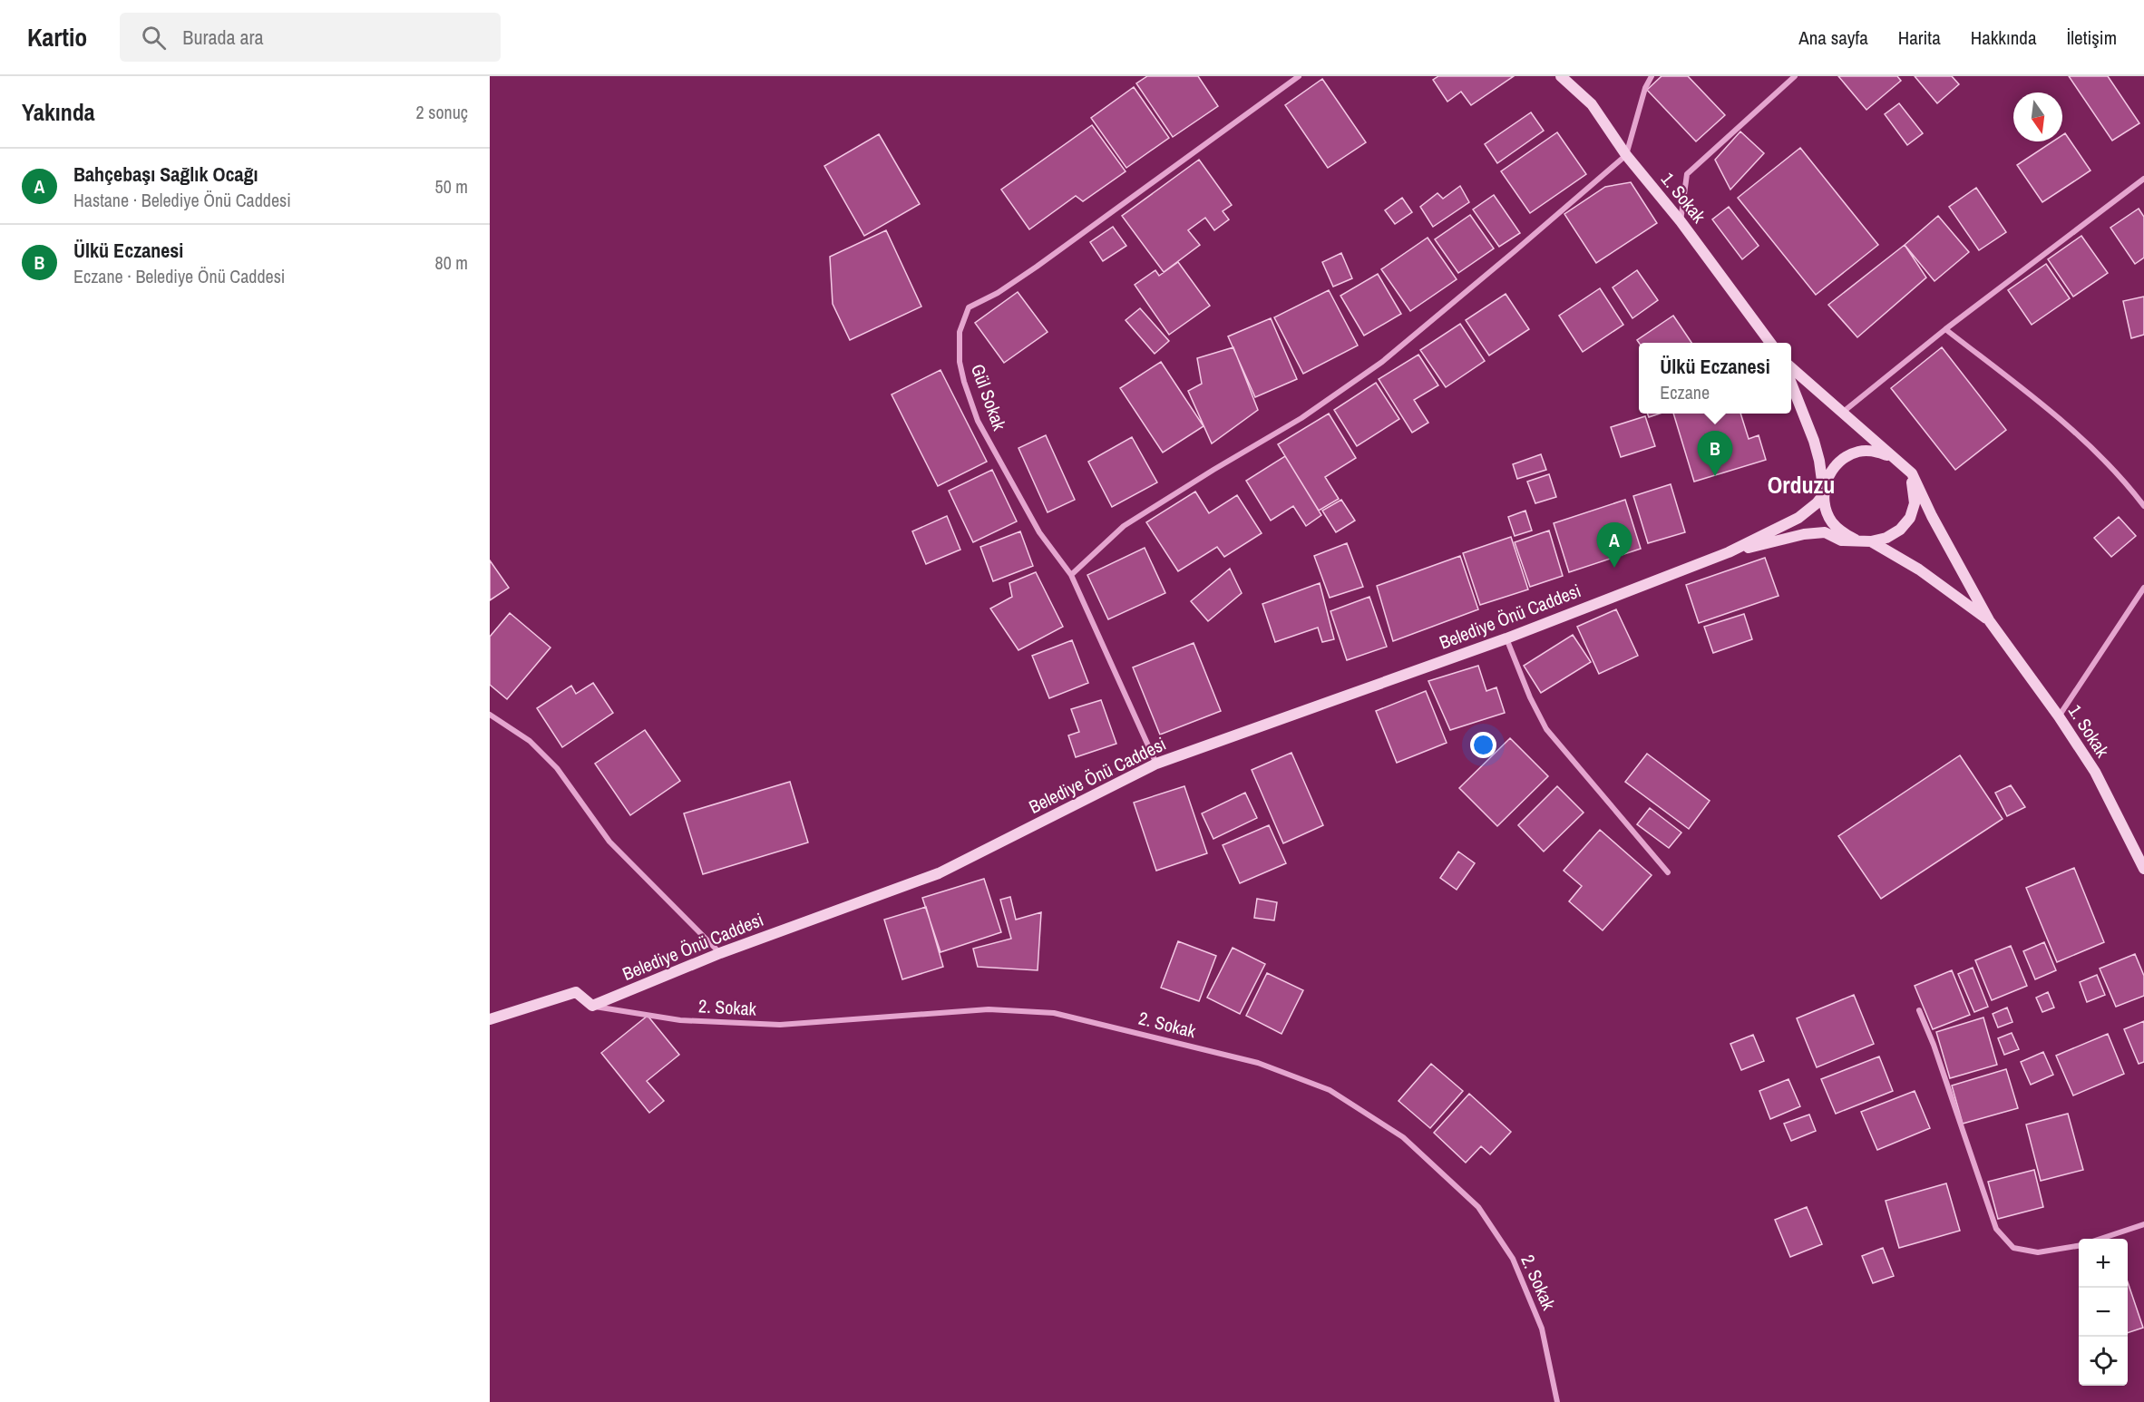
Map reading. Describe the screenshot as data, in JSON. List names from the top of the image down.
{
  "streets": {
    "street": [
      "1. Sokak",
      "Gül Sokak",
      "Belediye Önü Caddesi",
      "2. Sokak"
    ]
  },
  "crossings": [
    ["Gül Sokak", "Belediye Önü Caddesi"],
    ["Belediye Önü Caddesi", "2. Sokak"]
  ],
  "districts": ["Orduzu"],
  "north": "bottom",
  "page": {
    "header": "Kartio",
    "search": "Burada ara",
    "nav": [
      "Ana sayfa",
      "Harita",
      "Hakkında",
      "İletişim"
    ],
    "heading": ["Yakında", "2 sonuç"],
    "list": [
      {
        "mark": "A",
        "name": "Bahçebaşı Sağlık Ocağı",
        "note": "Hastane · Belediye Önü Caddesi",
        "value": "50 m"
      },
      {
        "mark": "B",
        "name": "Ülkü Eczanesi",
        "note": "Eczane · Belediye Önü Caddesi",
        "value": "80 m"
      }
    ],
    "popup": ["Ülkü Eczanesi", "Eczane"],
    "pins": ["B", "A"],
    "map_buttons": ["+", "−"]
  }
}
